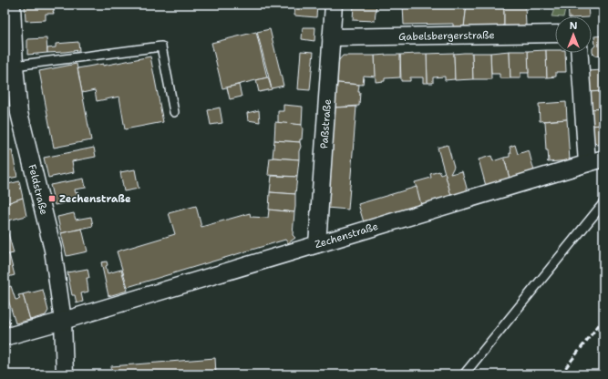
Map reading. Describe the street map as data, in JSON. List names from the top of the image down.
{
  "streets": {
    "street": [
      "Gabelsbergerstraße",
      "Paßstraße",
      "Feldstraße",
      "Zechenstraße"
    ]
  },
  "crossings": [
    ["Gabelsbergerstraße", "Paßstraße"],
    ["Paßstraße", "Zechenstraße"],
    ["Feldstraße", "Zechenstraße"]
  ],
  "places": {
    "transit": ["Zechenstraße"]
  },
  "north": "top"
}
